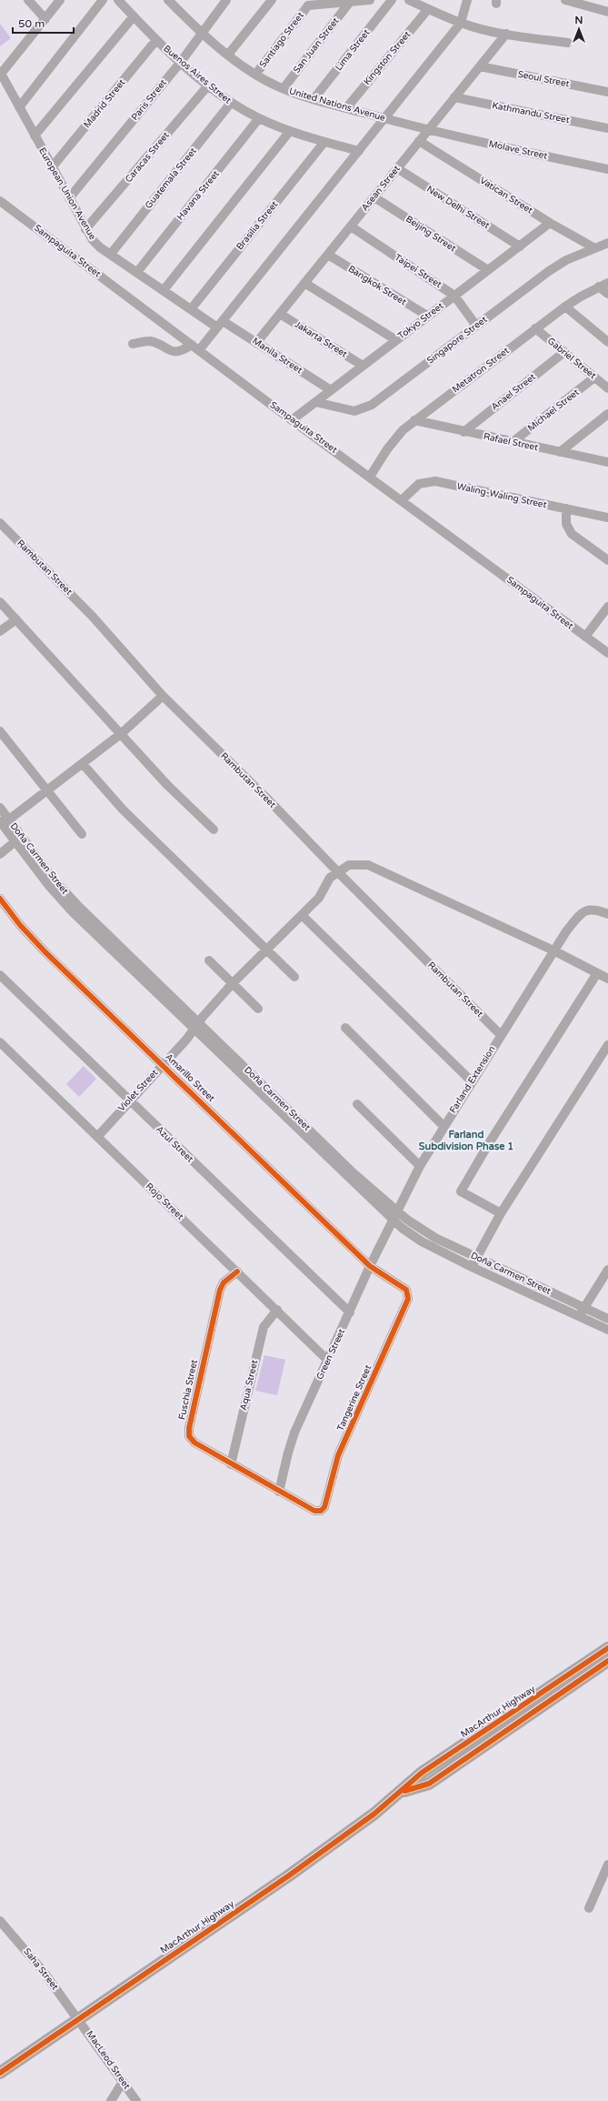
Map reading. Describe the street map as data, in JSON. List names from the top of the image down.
{
  "streets": {
    "highway": ["MacArthur Highway"],
    "street": [
      "Santiago Street",
      "San Juan Street",
      "Lima Street",
      "Kingston Street",
      "Buenos Aires Street",
      "Seoul Street",
      "Paris Street",
      "Madrid Street",
      "United Nations Avenue",
      "Kathmandu Street",
      "Molave Street",
      "Caracas Street",
      "Guatemala Street",
      "Asean Street",
      "European Union Avenue",
      "Havana Street",
      "Vatican Street",
      "New Delhi Street",
      "Brasilia Street",
      "Beijing Street",
      "Sampaguita Street",
      "Taipei Street",
      "Bangkok Street",
      "Tokyo Street",
      "Jakarta Street",
      "Singapore Street",
      "Manila Street",
      "Gabriel Street",
      "Metatron Street",
      "Anael Street",
      "Michael Street",
      "Rafael Street",
      "Waling-Waling Street",
      "Rambutan Street",
      "Doña Carmen Street",
      "Amarillo Street",
      "Farland Extension",
      "Violet Street",
      "Azul Street",
      "Rojo Street",
      "Green Street",
      "Aqua Street",
      "Fuschia Street",
      "Tangerine Street",
      "Saha Street",
      "MacLeod Street"
    ]
  },
  "crossings": [
    ["Santiago Street", "United Nations Avenue"],
    ["San Juan Street", "United Nations Avenue"],
    ["Lima Street", "United Nations Avenue"],
    ["Kingston Street", "United Nations Avenue"],
    ["Buenos Aires Street", "Paris Street"],
    ["Buenos Aires Street", "Madrid Street"],
    ["Buenos Aires Street", "Caracas Street"],
    ["Buenos Aires Street", "Guatemala Street"],
    ["Buenos Aires Street", "Havana Street"],
    ["Buenos Aires Street", "Brasilia Street"],
    ["Seoul Street", "Asean Street"],
    ["Paris Street", "United Nations Avenue"],
    ["Paris Street", "European Union Avenue"],
    ["Madrid Street", "European Union Avenue"],
    ["United Nations Avenue", "Molave Street"],
    ["United Nations Avenue", "Asean Street"],
    ["Kathmandu Street", "Asean Street"],
    ["Molave Street", "Asean Street"],
    ["Caracas Street", "European Union Avenue"],
    ["Guatemala Street", "European Union Avenue"],
    ["Asean Street", "Vatican Street"],
    ["Asean Street", "New Delhi Street"],
    ["Asean Street", "Beijing Street"],
    ["Asean Street", "Taipei Street"],
    ["Asean Street", "Bangkok Street"],
    ["Asean Street", "Jakarta Street"],
    ["Asean Street", "Manila Street"],
    ["European Union Avenue", "Havana Street"],
    ["European Union Avenue", "Brasilia Street"],
    ["European Union Avenue", "Manila Street"],
    ["Vatican Street", "Tokyo Street"],
    ["Vatican Street", "Singapore Street"],
    ["New Delhi Street", "Tokyo Street"],
    ["Beijing Street", "Tokyo Street"],
    ["Sampaguita Street", "Tokyo Street"],
    ["Sampaguita Street", "Metatron Street"],
    ["Sampaguita Street", "Waling-Waling Street"],
    ["Taipei Street", "Tokyo Street"],
    ["Taipei Street", "Singapore Street"],
    ["Bangkok Street", "Tokyo Street"],
    ["Tokyo Street", "Jakarta Street"],
    ["Tokyo Street", "Singapore Street"],
    ["Tokyo Street", "Manila Street"],
    ["Gabriel Street", "Metatron Street"],
    ["Gabriel Street", "Anael Street"],
    ["Gabriel Street", "Michael Street"],
    ["Metatron Street", "Rafael Street"],
    ["Anael Street", "Rafael Street"],
    ["Michael Street", "Rafael Street"],
    ["Rambutan Street", "Farland Extension"],
    ["Rambutan Street", "Violet Street"],
    ["Doña Carmen Street", "Farland Extension"],
    ["Doña Carmen Street", "Violet Street"],
    ["Doña Carmen Street", "Green Street"],
    ["Amarillo Street", "Violet Street"],
    ["Amarillo Street", "Green Street"],
    ["Amarillo Street", "Tangerine Street"],
    ["Farland Extension", "Green Street"],
    ["Violet Street", "Azul Street"],
    ["Violet Street", "Rojo Street"],
    ["Azul Street", "Green Street"],
    ["Rojo Street", "Green Street"],
    ["Rojo Street", "Aqua Street"],
    ["Rojo Street", "Fuschia Street"],
    ["Green Street", "Fuschia Street"],
    ["Green Street", "Tangerine Street"],
    ["Aqua Street", "Fuschia Street"],
    ["Fuschia Street", "Tangerine Street"],
    ["MacArthur Highway", "Saha Street"],
    ["MacArthur Highway", "MacLeod Street"],
    ["Saha Street", "MacLeod Street"]
  ],
  "districts": ["Farland Subdivision Phase 1"],
  "scale_bar": "50 m",
  "north": "top"
}
